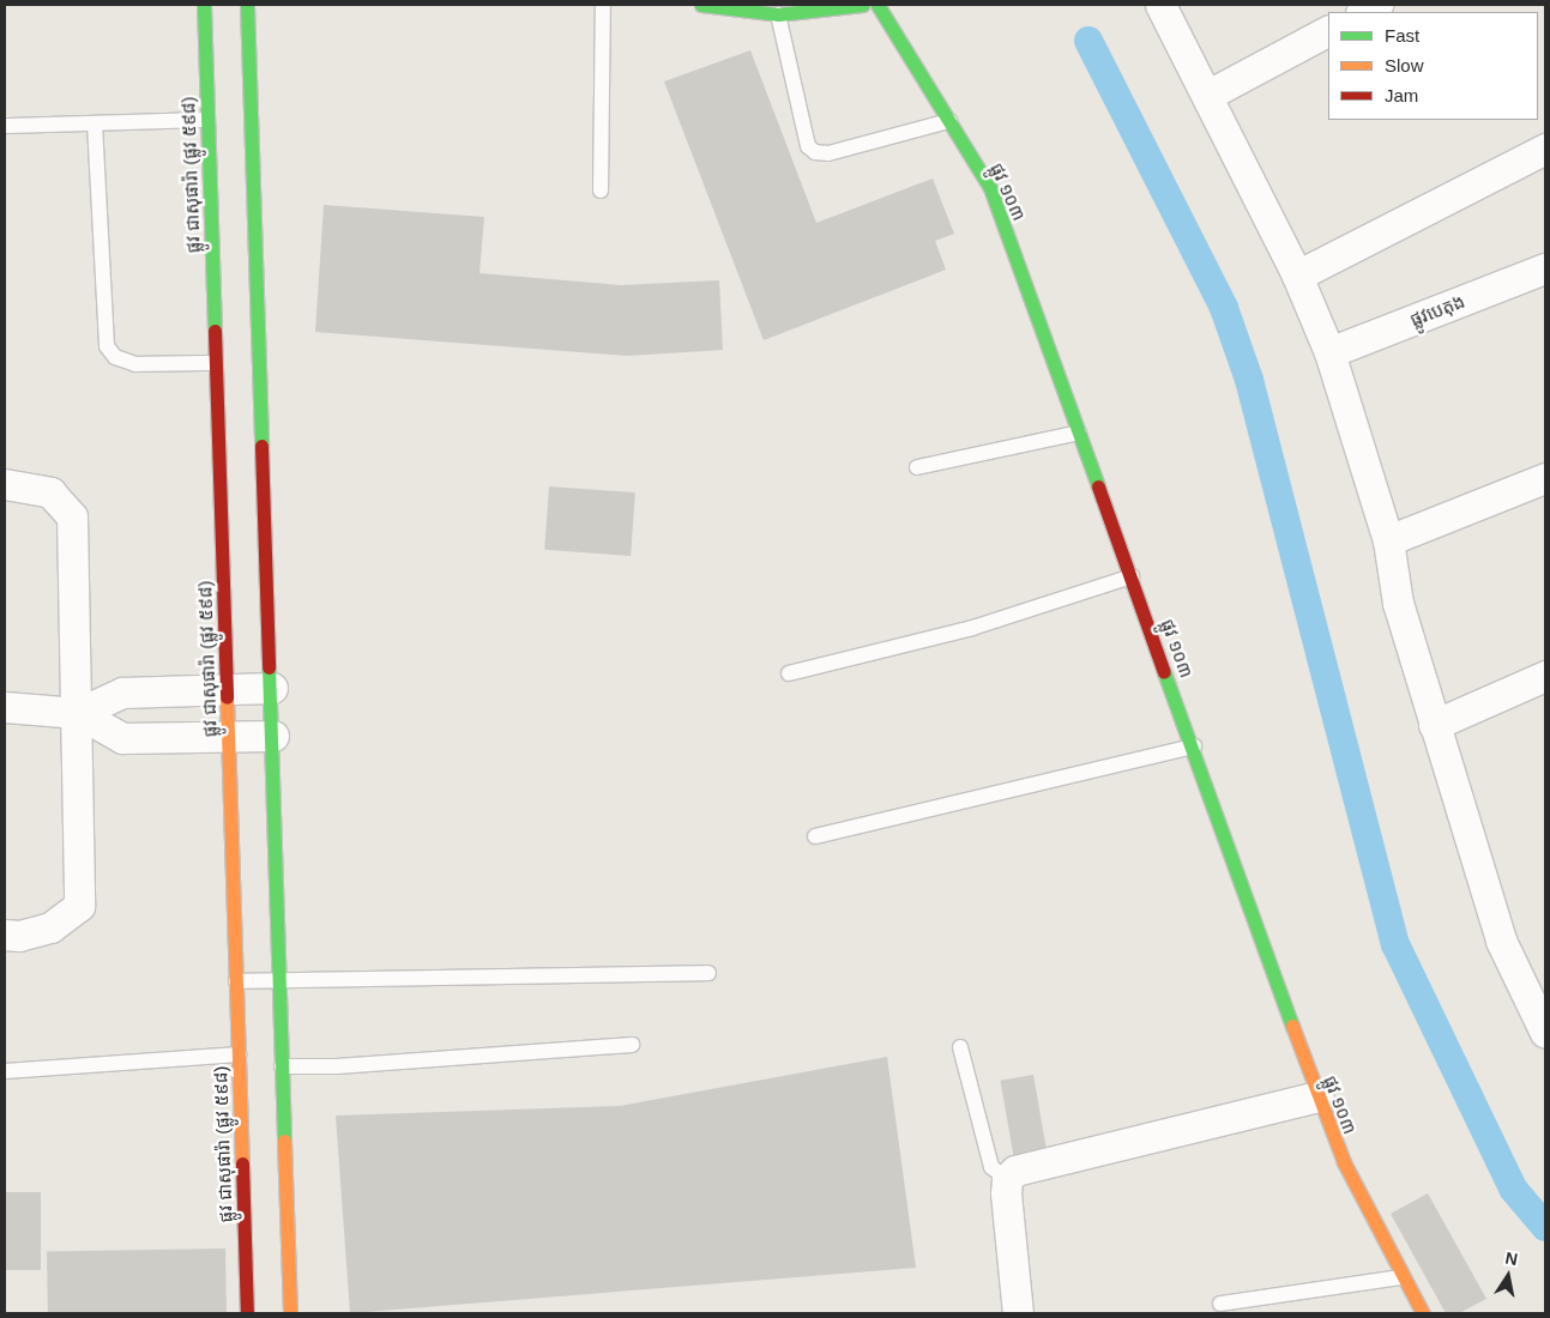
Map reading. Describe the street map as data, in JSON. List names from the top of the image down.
{
  "streets": {
    "main road": ["ផ្លូវ ជាសុផារ៉ា (ផ្លូវ ៥៩៨)", "ផ្លូវ ១០៣"],
    "street": ["ផ្លូវបេតុង"]
  },
  "legend": ["Fast", "Slow", "Jam"],
  "north": "top"
}
